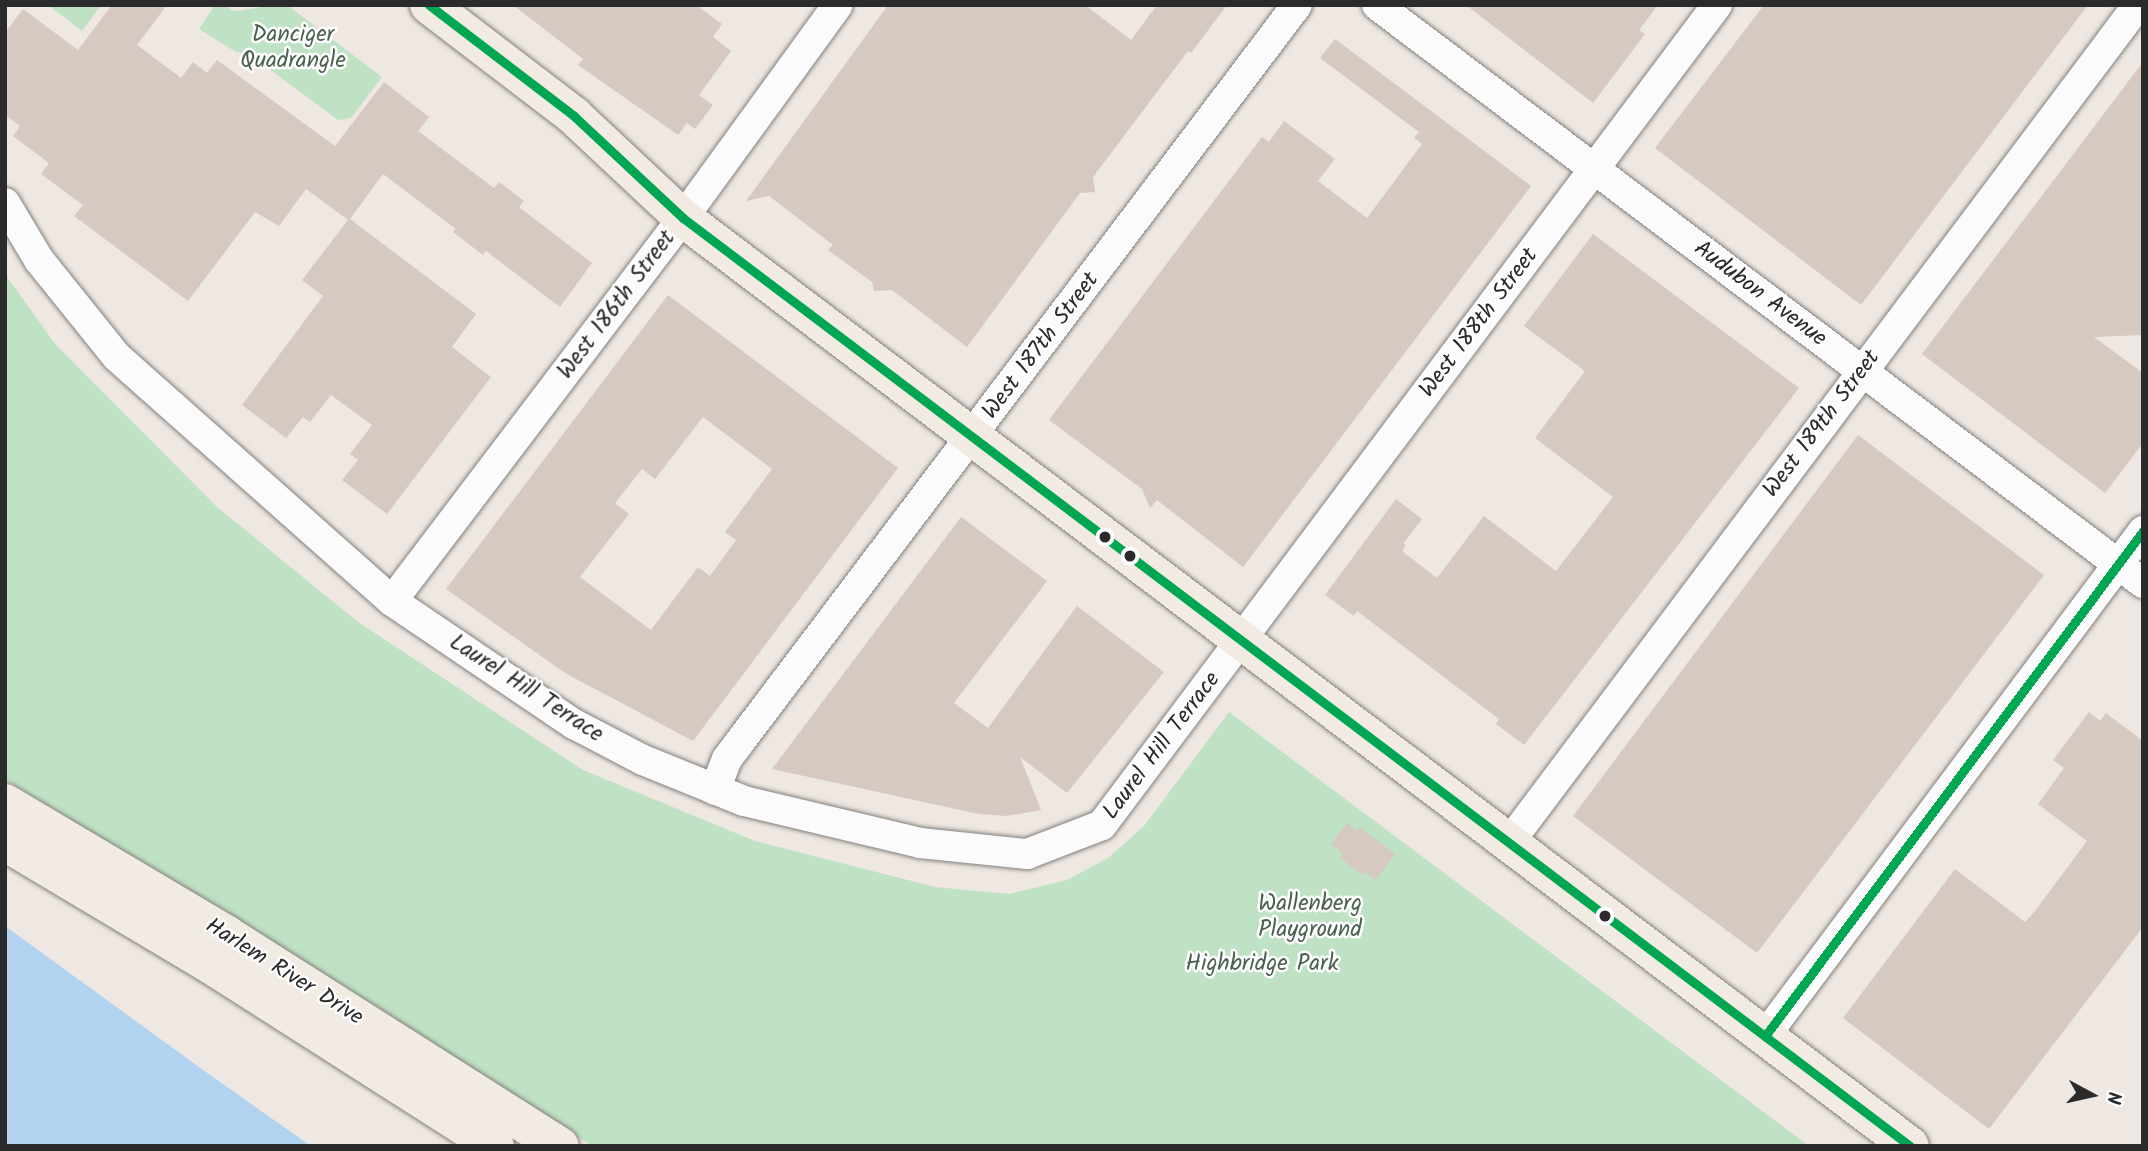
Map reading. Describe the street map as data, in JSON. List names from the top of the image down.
{
  "streets": {
    "main road": ["Harlem River Drive"],
    "street": [
      "Audubon Avenue",
      "West 186th Street",
      "West 188th Street",
      "West 187th Street",
      "West 189th Street",
      "Laurel Hill Terrace"
    ]
  },
  "crossings": [
    ["Audubon Avenue", "West 188th Street"],
    ["Audubon Avenue", "West 189th Street"],
    ["West 186th Street", "Laurel Hill Terrace"],
    ["West 188th Street", "Laurel Hill Terrace"],
    ["West 187th Street", "Laurel Hill Terrace"]
  ],
  "parks": ["Danciger Quadrangle", "Wallenberg Playground", "Highbridge Park"],
  "north": "right"
}
